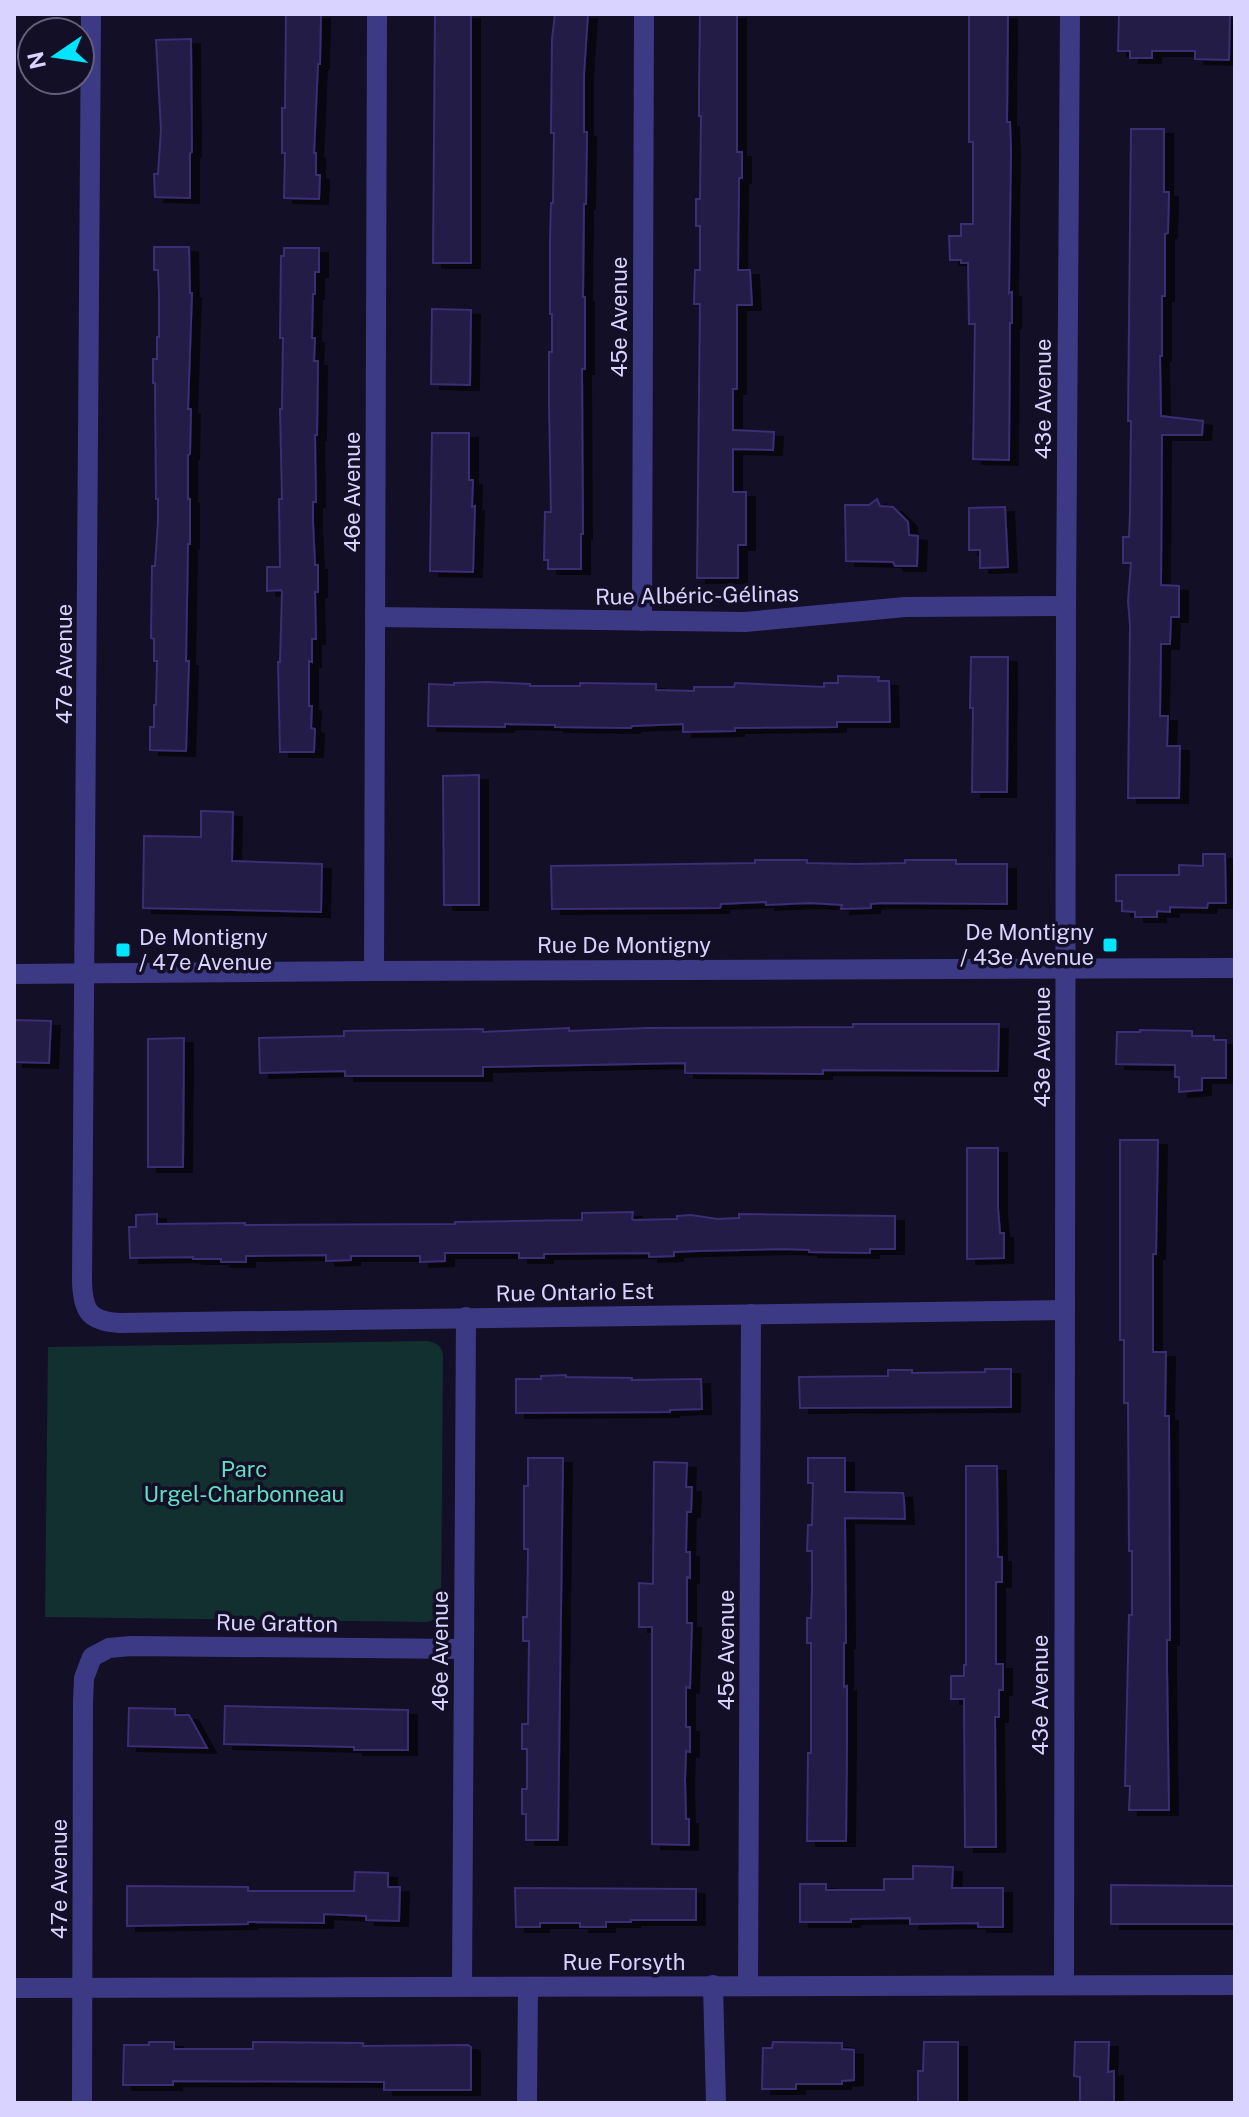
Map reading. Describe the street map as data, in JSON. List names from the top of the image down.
{
  "streets": {
    "street": [
      "45e Avenue",
      "43e Avenue",
      "46e Avenue",
      "Rue Albéric-Gélinas",
      "47e Avenue",
      "Rue De Montigny",
      "Rue Ontario Est",
      "Rue Gratton",
      "Rue Forsyth"
    ]
  },
  "crossings": [
    ["45e Avenue", "Rue Albéric-Gélinas"],
    ["45e Avenue", "Rue Ontario Est"],
    ["45e Avenue", "Rue Forsyth"],
    ["43e Avenue", "Rue Albéric-Gélinas"],
    ["43e Avenue", "Rue De Montigny"],
    ["43e Avenue", "Rue Ontario Est"],
    ["43e Avenue", "Rue Forsyth"],
    ["46e Avenue", "Rue Albéric-Gélinas"],
    ["46e Avenue", "Rue De Montigny"],
    ["46e Avenue", "Rue Ontario Est"],
    ["46e Avenue", "Rue Gratton"],
    ["46e Avenue", "Rue Forsyth"],
    ["47e Avenue", "Rue De Montigny"],
    ["47e Avenue", "Rue Ontario Est"],
    ["47e Avenue", "Rue Gratton"],
    ["47e Avenue", "Rue Forsyth"]
  ],
  "parks": ["Parc Urgel-Charbonneau"],
  "places": {
    "transit": ["De Montigny / 43e Avenue", "De Montigny / 47e Avenue"]
  },
  "north": "left"
}
